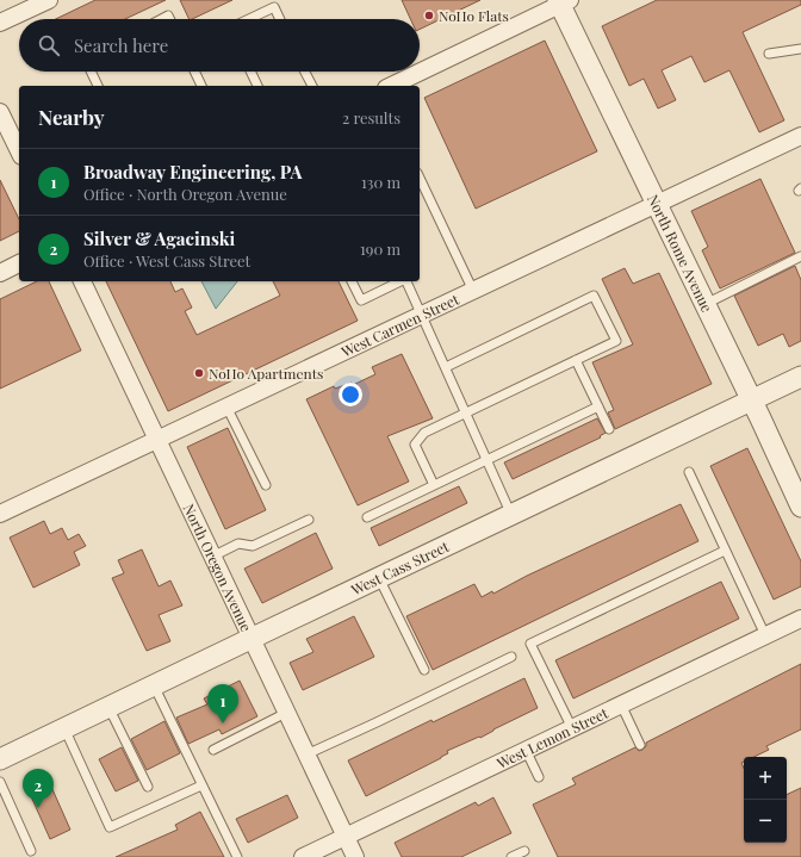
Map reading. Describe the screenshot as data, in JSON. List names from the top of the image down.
{
  "streets": {
    "street": [
      "North Rome Avenue",
      "West Carmen Street",
      "North Oregon Avenue",
      "West Cass Street",
      "West Lemon Street"
    ]
  },
  "crossings": [
    ["North Rome Avenue", "West Carmen Street"],
    ["North Rome Avenue", "West Cass Street"],
    ["West Carmen Street", "North Oregon Avenue"],
    ["North Oregon Avenue", "West Cass Street"],
    ["North Oregon Avenue", "West Lemon Street"]
  ],
  "places": ["NoHo Flats", "NoHo Apartments"],
  "page": {
    "search": "Search here",
    "heading": ["Nearby", "2 results"],
    "list": [
      {
        "mark": "1",
        "name": "Broadway Engineering, PA",
        "note": "Office · North Oregon Avenue",
        "value": "130 m"
      },
      {
        "mark": "2",
        "name": "Silver & Agacinski",
        "note": "Office · West Cass Street",
        "value": "190 m"
      }
    ],
    "pins": ["1", "2"],
    "map_buttons": ["+", "−"]
  }
}
